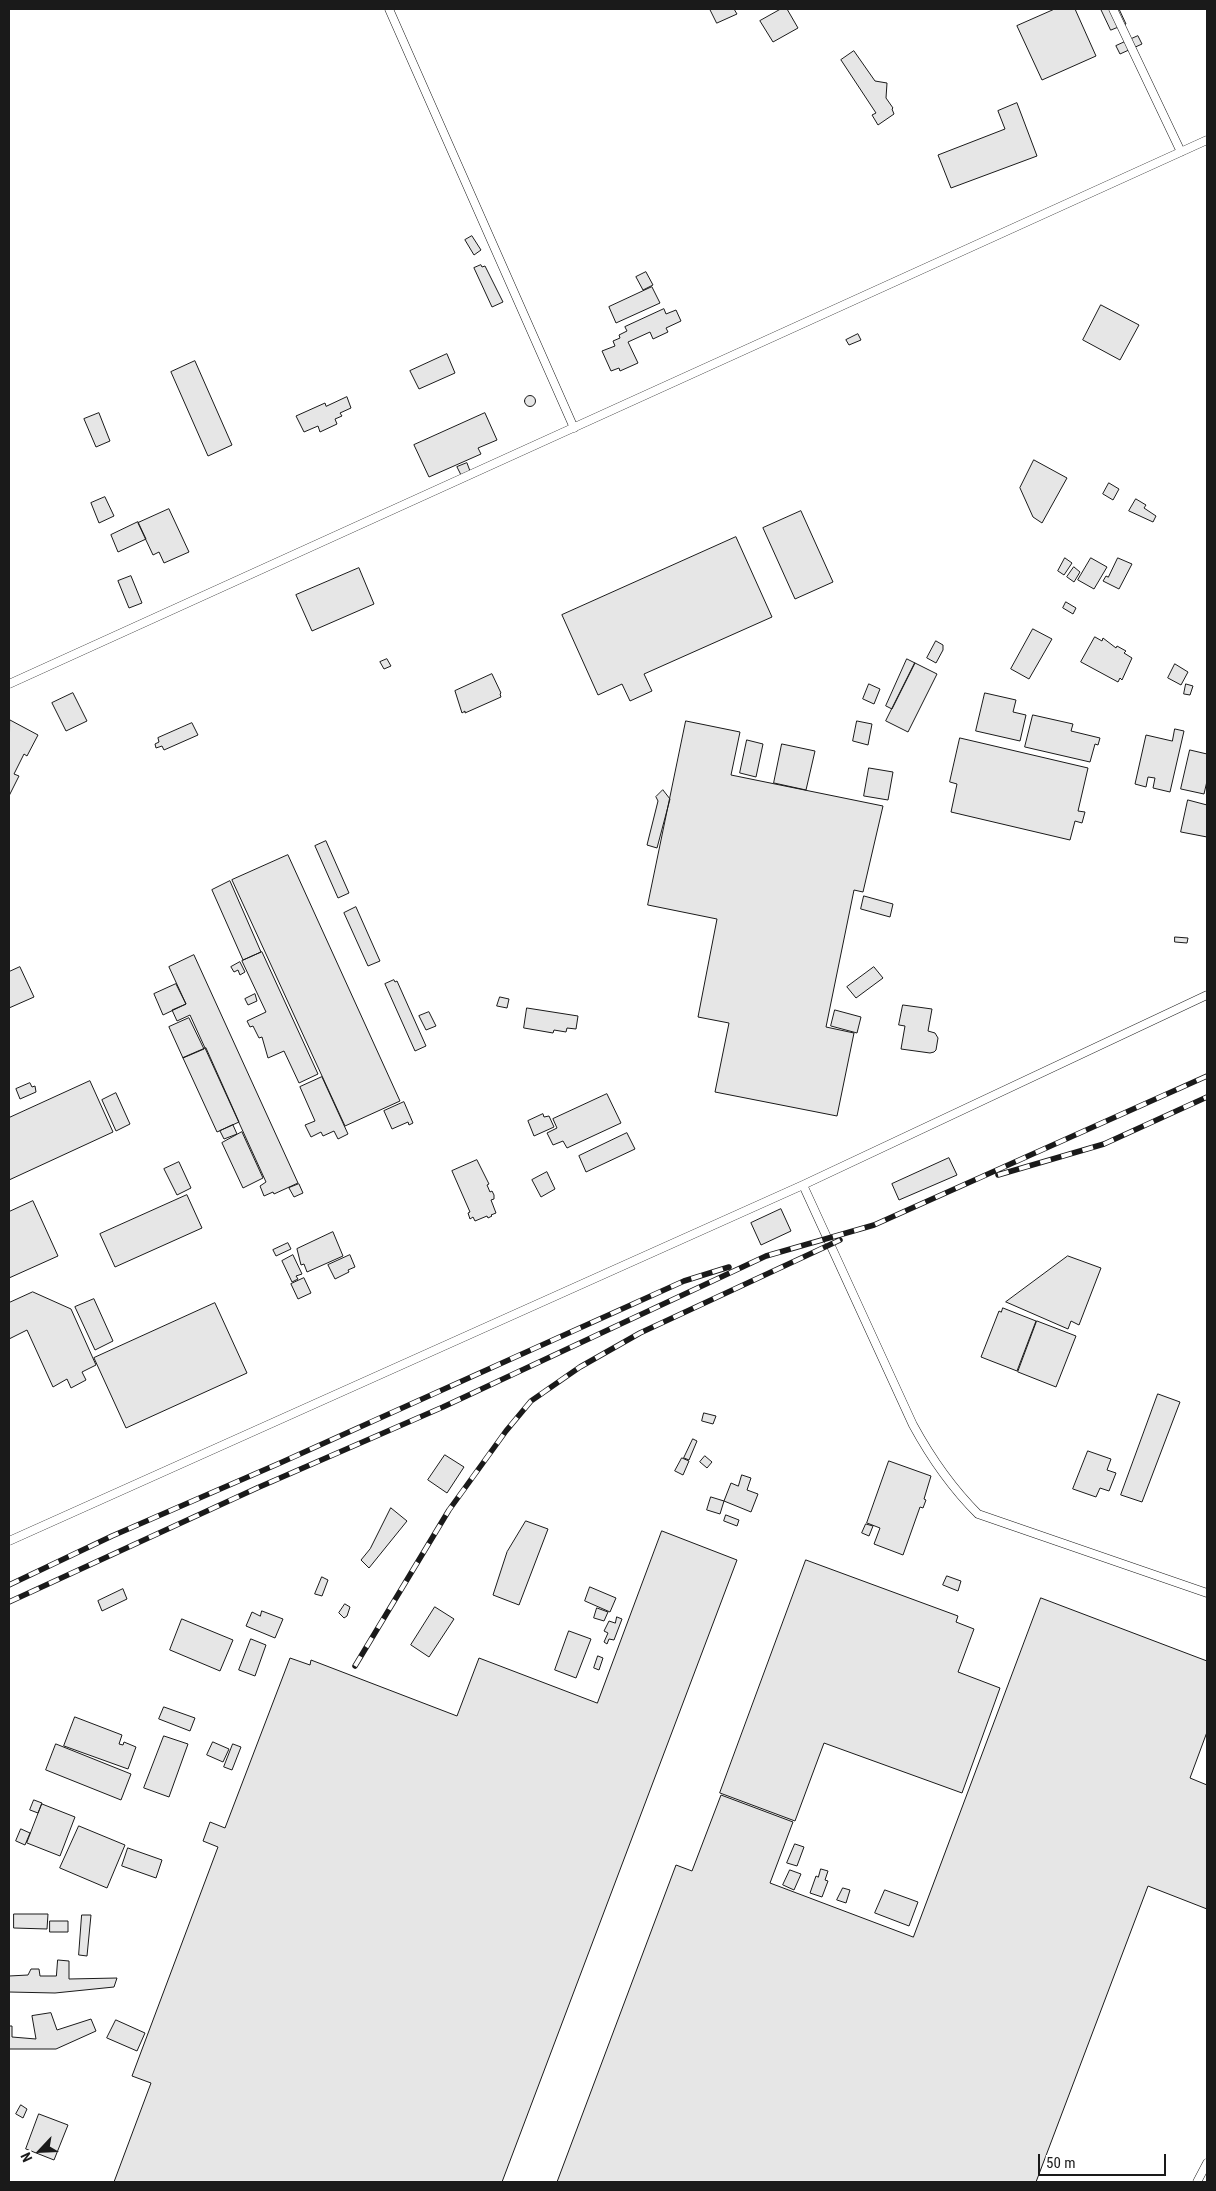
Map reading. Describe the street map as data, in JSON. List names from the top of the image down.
{
  "scale_bar": "50 m",
  "north": "bottom left"
}
